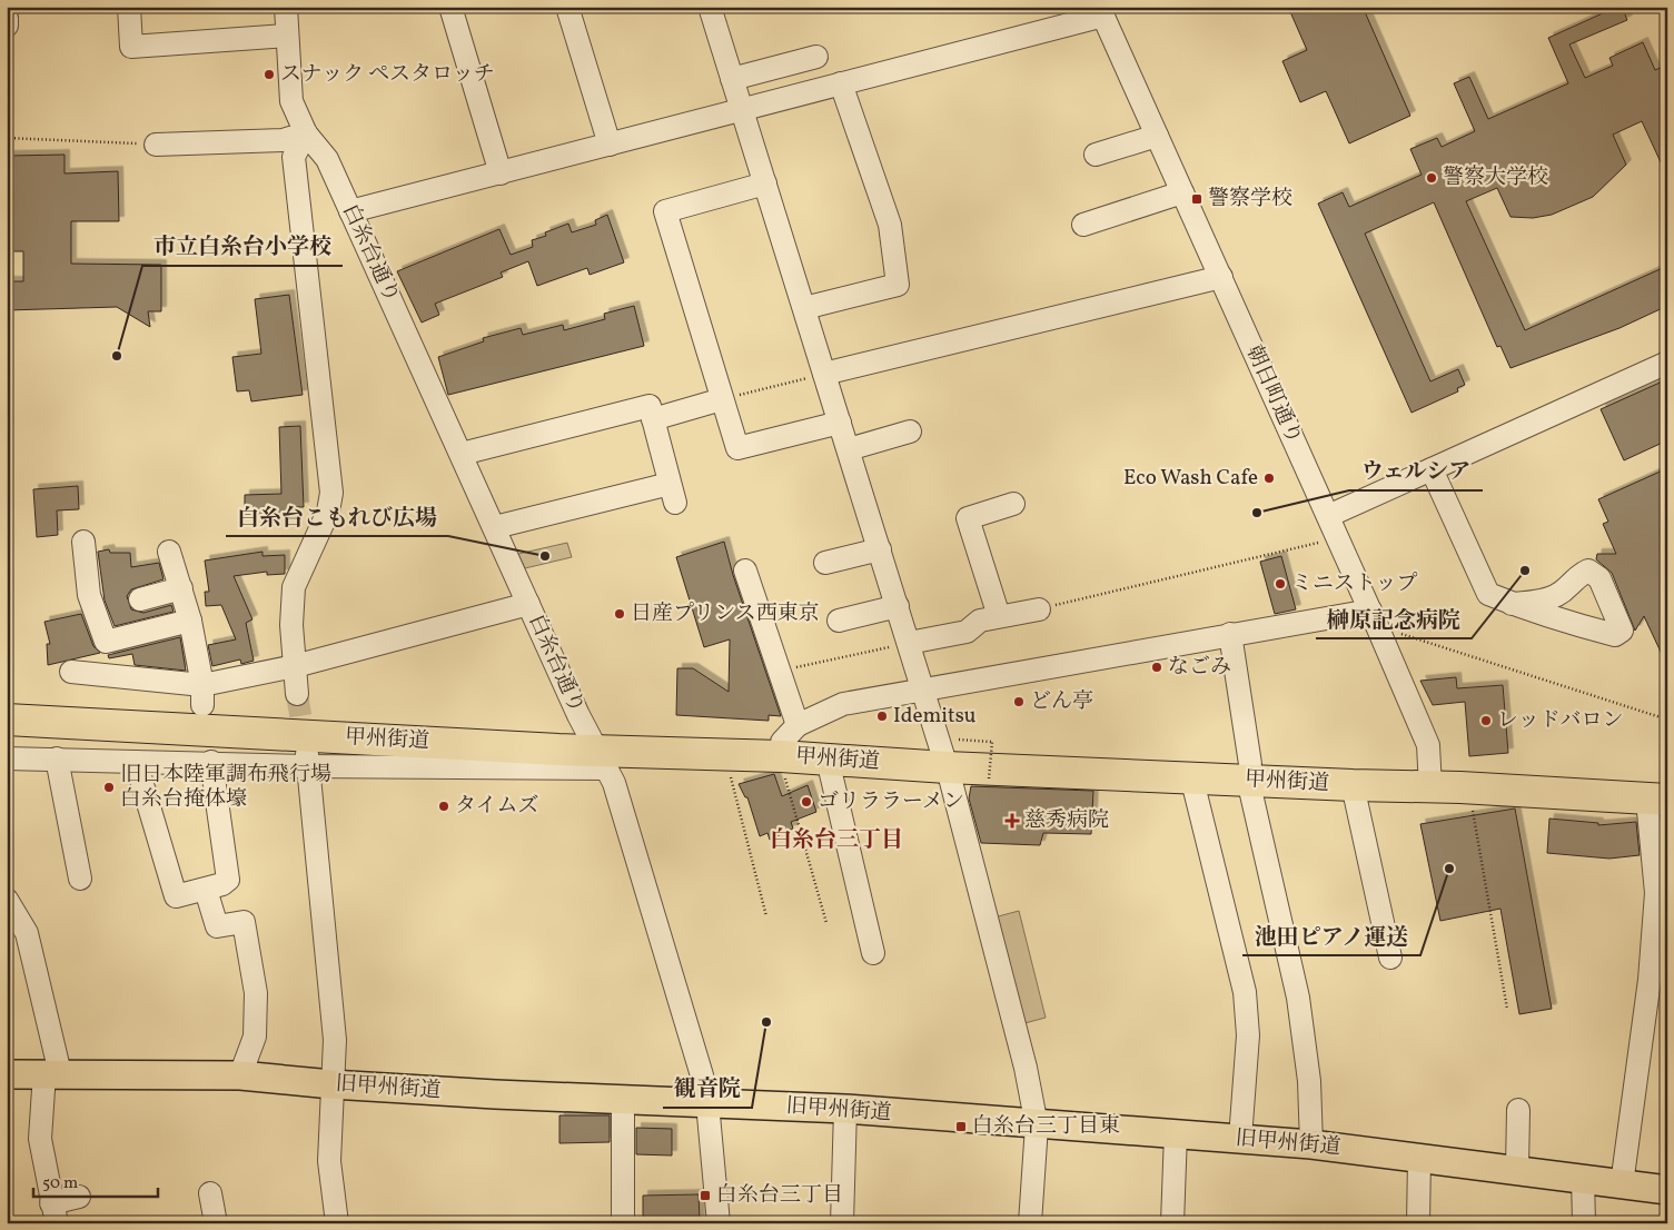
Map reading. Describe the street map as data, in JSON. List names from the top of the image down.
{
  "streets": {
    "highway": ["甲州街道"],
    "main road": ["旧甲州街道"],
    "street": ["白糸台通り", "朝日町通り"]
  },
  "crossings": [
    ["白糸台通り", "甲州街道"],
    ["白糸台通り", "旧甲州街道"],
    ["朝日町通り", "甲州街道"]
  ],
  "districts": ["白糸台三丁目"],
  "places": {
    "other": [
      "スナック ペスタロッチ",
      "警察大学校",
      "市立白糸台小学校",
      "Eco Wash Cafe",
      "ウェルシア",
      "白糸台こもれび広場",
      "榊原記念病院",
      "ミニストップ",
      "日産プリンス西東京",
      "なごみ",
      "どん亭",
      "Idemitsu",
      "レッドバロン",
      "旧日本陸軍調布飛行場 白糸台掩体壕",
      "ゴリララーメン",
      "タイムズ",
      "池田ピアノ運送",
      "観音院"
    ],
    "transit": ["警察学校", "白糸台三丁目東", "白糸台三丁目"],
    "health": ["慈秀病院"]
  },
  "scale_bar": "50 m"
}
